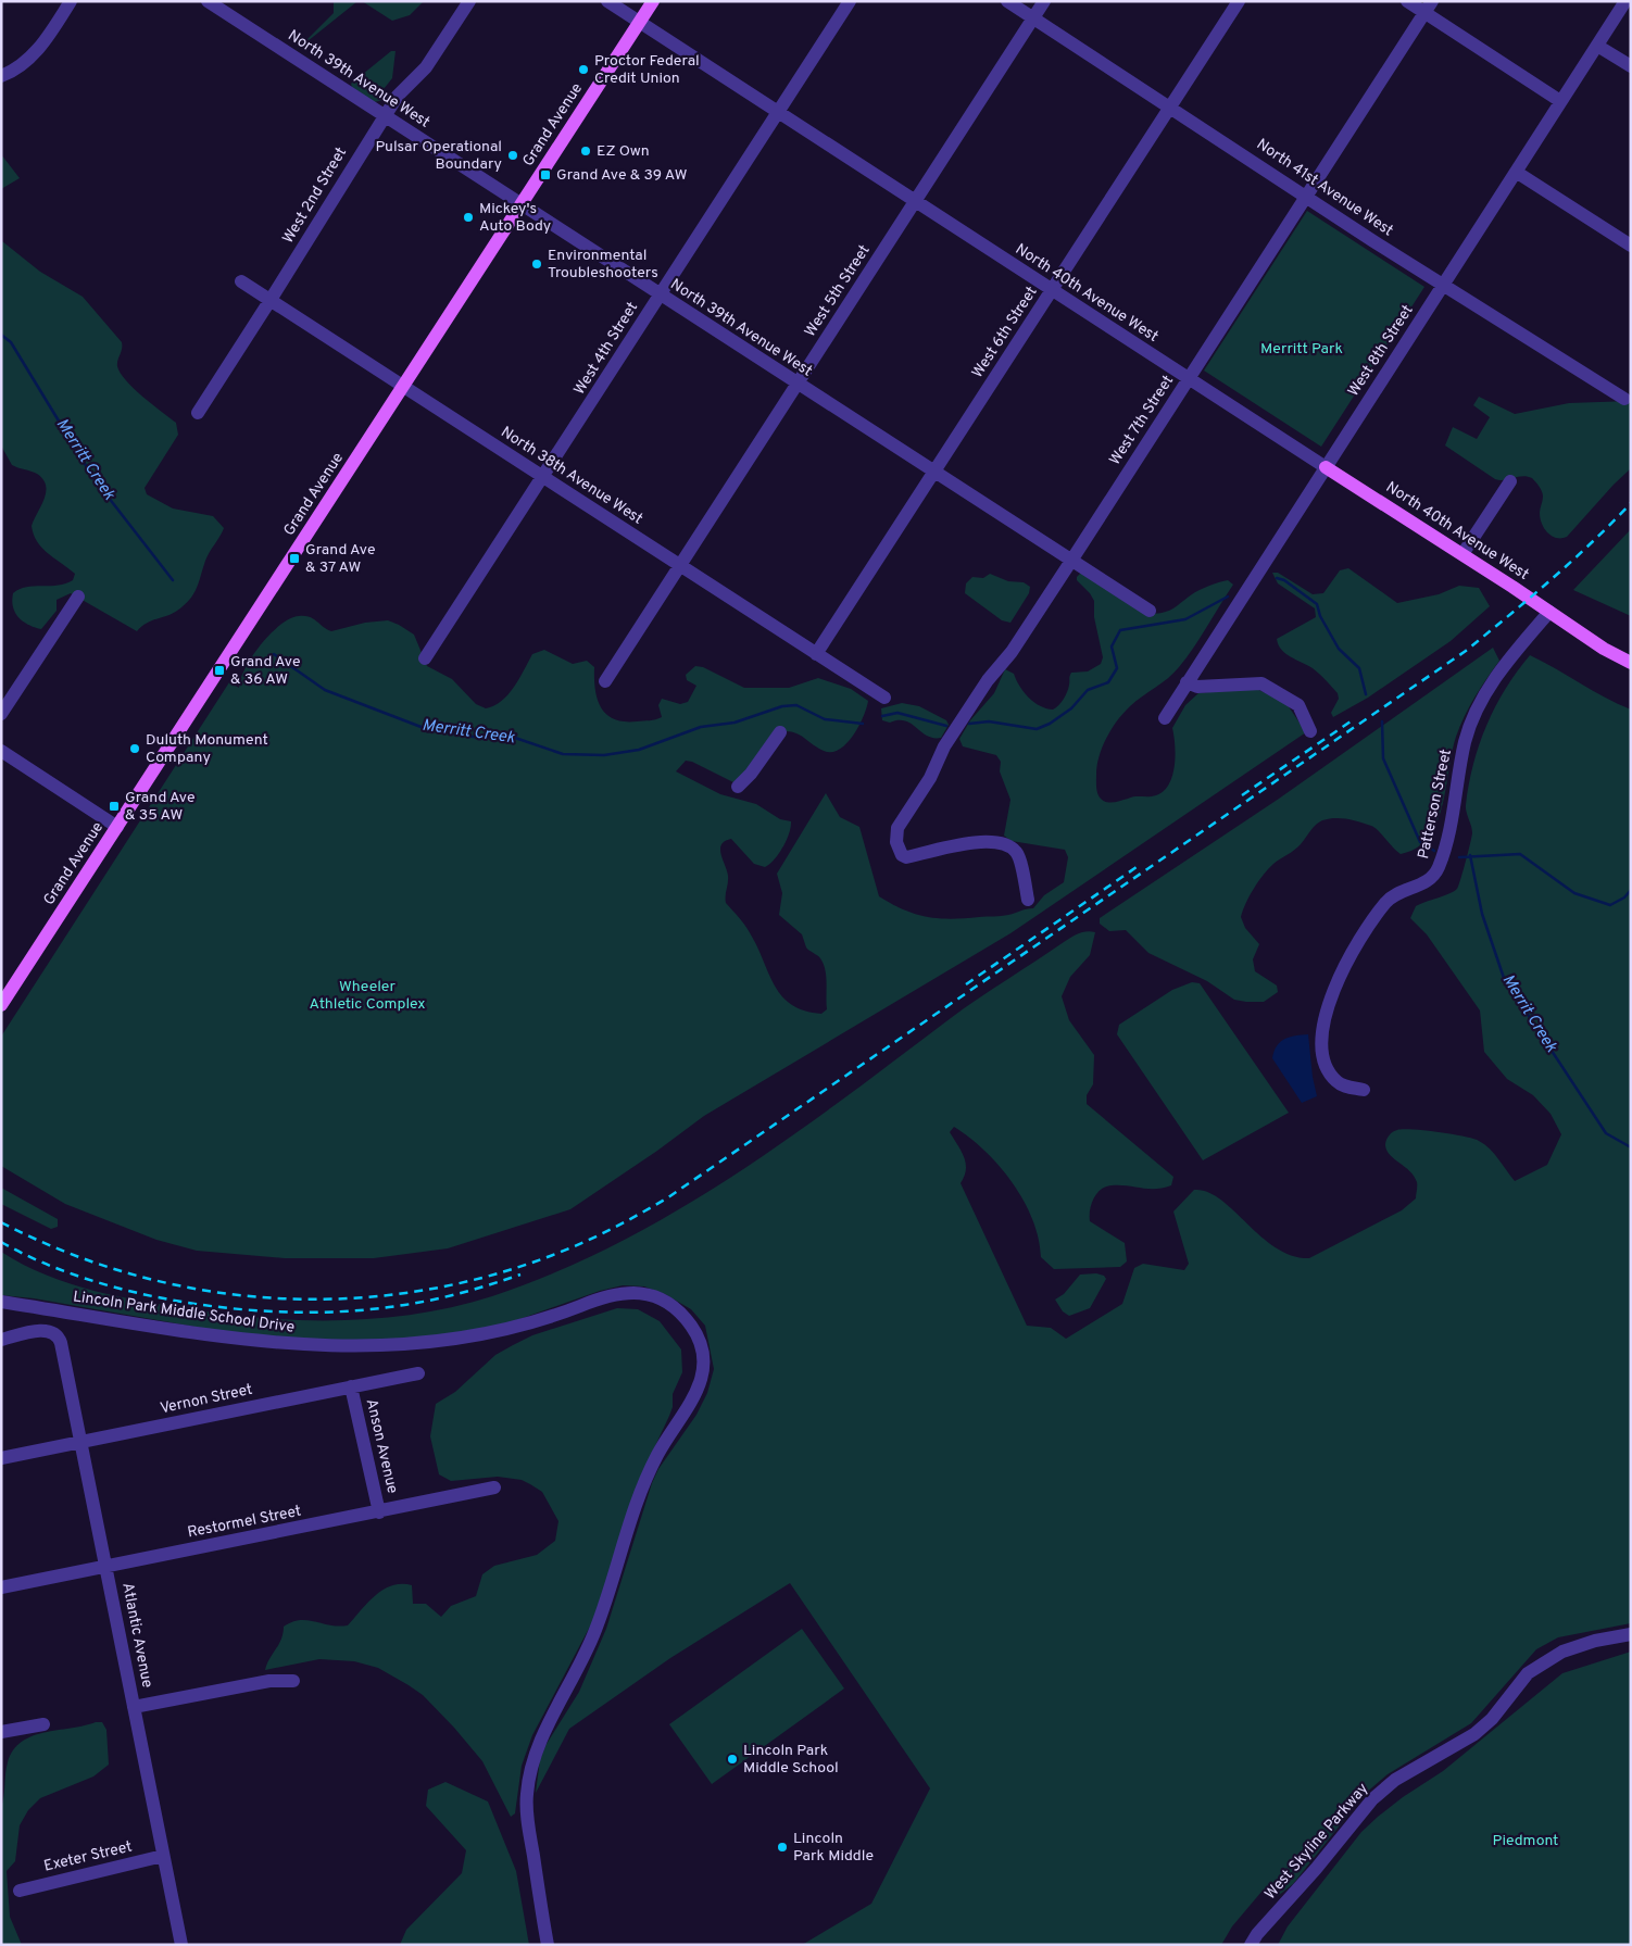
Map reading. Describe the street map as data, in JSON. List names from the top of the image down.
{
  "streets": {
    "main road": ["Grand Avenue", "North 40th Avenue West"],
    "street": [
      "North 39th Avenue West",
      "North 41st Avenue West",
      "West 2nd Street",
      "West 5th Street",
      "West 6th Street",
      "West 4th Street",
      "West 8th Street",
      "West 7th Street",
      "North 38th Avenue West",
      "Patterson Street",
      "Lincoln Park Middle School Drive",
      "Vernon Street",
      "Anson Avenue",
      "Restormel Street",
      "Atlantic Avenue",
      "West Skyline Parkway",
      "Exeter Street"
    ]
  },
  "crossings": [
    ["North 39th Avenue West", "Grand Avenue"],
    ["North 39th Avenue West", "West 2nd Street"],
    ["North 39th Avenue West", "West 5th Street"],
    ["North 39th Avenue West", "West 6th Street"],
    ["North 39th Avenue West", "West 4th Street"],
    ["North 39th Avenue West", "West 7th Street"],
    ["Grand Avenue", "North 40th Avenue West"],
    ["Grand Avenue", "North 38th Avenue West"],
    ["North 41st Avenue West", "West 5th Street"],
    ["North 41st Avenue West", "West 6th Street"],
    ["North 41st Avenue West", "West 8th Street"],
    ["North 41st Avenue West", "West 7th Street"],
    ["West 2nd Street", "North 38th Avenue West"],
    ["West 5th Street", "North 40th Avenue West"],
    ["West 5th Street", "North 38th Avenue West"],
    ["North 40th Avenue West", "West 6th Street"],
    ["North 40th Avenue West", "West 4th Street"],
    ["North 40th Avenue West", "West 8th Street"],
    ["North 40th Avenue West", "West 7th Street"],
    ["North 40th Avenue West", "Patterson Street"],
    ["West 6th Street", "North 38th Avenue West"],
    ["West 4th Street", "North 38th Avenue West"],
    ["Vernon Street", "Anson Avenue"],
    ["Vernon Street", "Atlantic Avenue"],
    ["Anson Avenue", "Restormel Street"],
    ["Restormel Street", "Atlantic Avenue"],
    ["Atlantic Avenue", "Exeter Street"]
  ],
  "water": ["Merritt Creek", "Merrit Creek"],
  "parks": ["Merritt Park", "Wheeler Athletic Complex", "Piedmont"],
  "places": {
    "other": [
      "Proctor Federal Credit Union",
      "EZ Own",
      "Pulsar Operational Boundary",
      "Mickey's Auto Body",
      "Environmental Troubleshooters",
      "Duluth Monument Company",
      "Lincoln Park Middle School",
      "Lincoln Park Middle"
    ],
    "transit": [
      "Grand Ave & 39 AW",
      "Grand Ave & 37 AW",
      "Grand Ave & 36 AW",
      "Grand Ave & 35 AW"
    ]
  }
}
